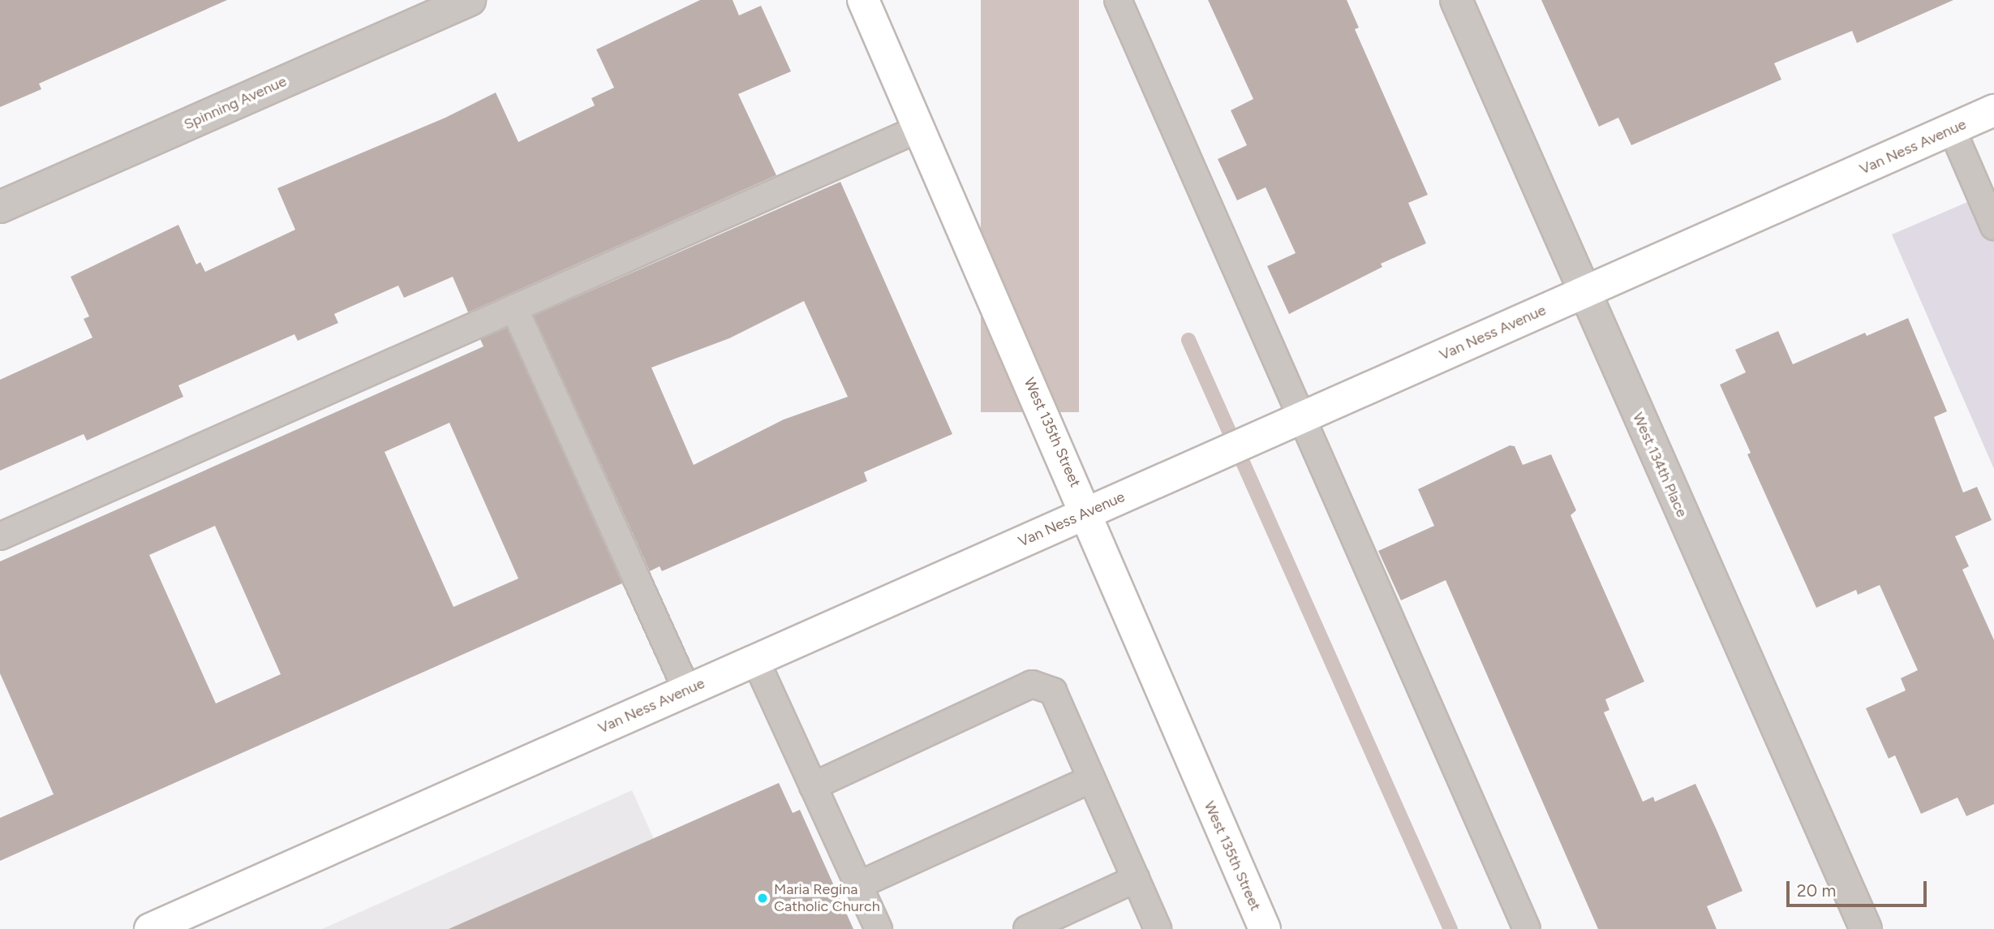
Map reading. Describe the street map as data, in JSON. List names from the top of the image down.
{
  "streets": {
    "main road": ["Van Ness Avenue", "West 135th Street"],
    "street": ["Spinning Avenue", "West 134th Place"]
  },
  "crossings": [
    ["Van Ness Avenue", "West 135th Street"],
    ["Van Ness Avenue", "West 134th Place"]
  ],
  "places": ["Maria Regina Catholic Church"],
  "scale_bar": "20 m"
}
